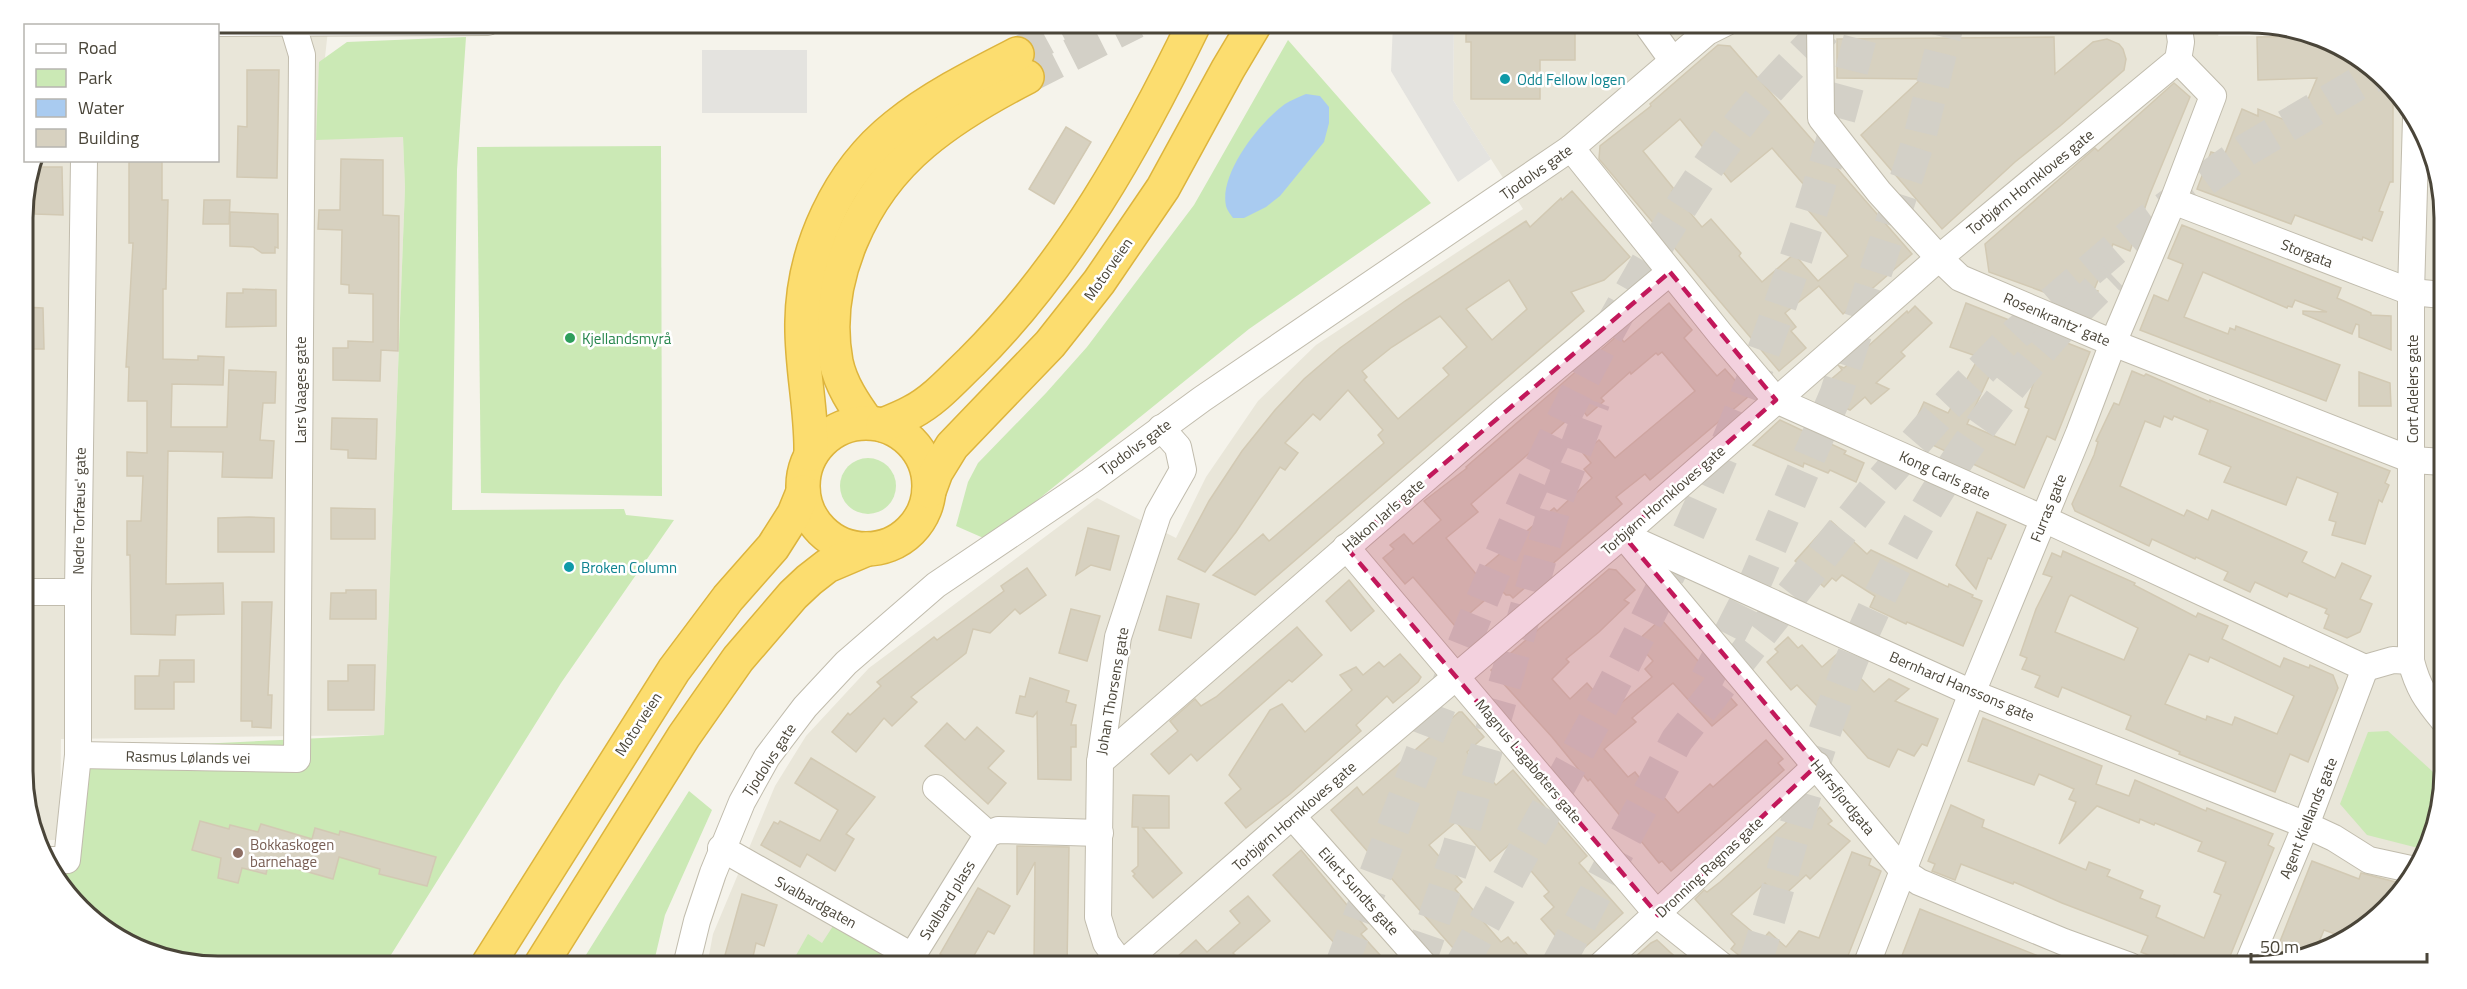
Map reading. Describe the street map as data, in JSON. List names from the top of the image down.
{
  "streets": {
    "highway": ["Motorveien"],
    "street": [
      "Tjodolvs gate",
      "Torbjørn Hornkloves gate",
      "Storgata",
      "Rosenkrantz' gate",
      "Cort Adelers gate",
      "Lars Vaages gate",
      "Kong Carls gate",
      "Furras gate",
      "Nedre Torfæus' gate",
      "Håkon Jarls gate",
      "Bernhard Hanssons gate",
      "Johan Thorsens gate",
      "Rasmus Lølands vei",
      "Magnus Lagabøters gate",
      "Hafrsfjordgata",
      "Agent Kiellands gate",
      "Dronning Ragnas gate",
      "Eilert Sundts gate",
      "Svalbard plass",
      "Svalbardgaten"
    ]
  },
  "crossings": [
    ["Tjodolvs gate", "Kong Carls gate"],
    ["Tjodolvs gate", "Johan Thorsens gate"],
    ["Tjodolvs gate", "Svalbardgaten"],
    ["Torbjørn Hornkloves gate", "Rosenkrantz' gate"],
    ["Torbjørn Hornkloves gate", "Kong Carls gate"],
    ["Torbjørn Hornkloves gate", "Furras gate"],
    ["Torbjørn Hornkloves gate", "Bernhard Hanssons gate"],
    ["Torbjørn Hornkloves gate", "Magnus Lagabøters gate"],
    ["Torbjørn Hornkloves gate", "Hafrsfjordgata"],
    ["Torbjørn Hornkloves gate", "Eilert Sundts gate"],
    ["Storgata", "Cort Adelers gate"],
    ["Storgata", "Furras gate"],
    ["Rosenkrantz' gate", "Cort Adelers gate"],
    ["Rosenkrantz' gate", "Furras gate"],
    ["Lars Vaages gate", "Rasmus Lølands vei"],
    ["Kong Carls gate", "Furras gate"],
    ["Kong Carls gate", "Håkon Jarls gate"],
    ["Kong Carls gate", "Agent Kiellands gate"],
    ["Furras gate", "Bernhard Hanssons gate"],
    ["Furras gate", "Hafrsfjordgata"],
    ["Nedre Torfæus' gate", "Rasmus Lølands vei"],
    ["Håkon Jarls gate", "Johan Thorsens gate"],
    ["Håkon Jarls gate", "Magnus Lagabøters gate"],
    ["Bernhard Hanssons gate", "Hafrsfjordgata"],
    ["Bernhard Hanssons gate", "Agent Kiellands gate"],
    ["Magnus Lagabøters gate", "Dronning Ragnas gate"],
    ["Hafrsfjordgata", "Dronning Ragnas gate"]
  ],
  "places": [
    "Odd Fellow logen",
    "Kjellandsmyrå",
    "Broken Column",
    "Bokkaskogen barnehage"
  ],
  "legend": [
    "Road",
    "Park",
    "Water",
    "Building"
  ],
  "scale_bar": "50 m"
}
